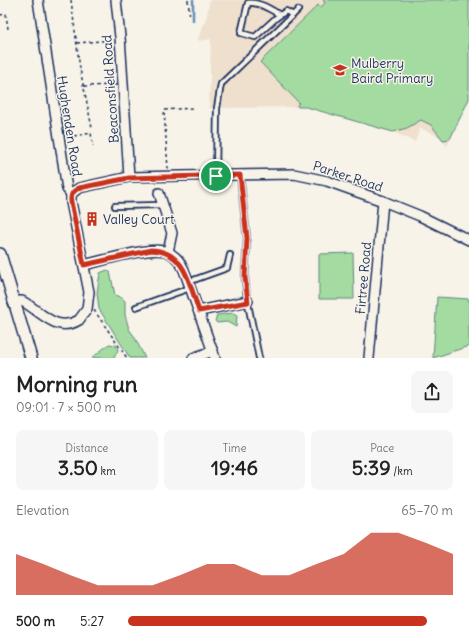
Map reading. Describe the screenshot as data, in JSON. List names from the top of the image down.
{
  "streets": {
    "street": [
      "Beaconsfield Road",
      "Hughenden Road",
      "Parker Road",
      "Firtree Road"
    ]
  },
  "crossings": [
    ["Beaconsfield Road", "Parker Road"],
    ["Hughenden Road", "Parker Road"],
    ["Parker Road", "Firtree Road"]
  ],
  "places": {
    "school or university": ["Mulberry Baird Primary"],
    "building": ["Valley Court"]
  },
  "page": {
    "heading": ["Morning run", "09:01 · 7 × 500 m"],
    "stats": [
      ["Distance", "3.50 km"],
      ["Time", "19:46"],
      ["Pace", "5:39 /km"]
    ],
    "chart": ["Elevation", "65–70 m"],
    "list": [
      {
        "name": "500 m",
        "note": "5:27"
      }
    ]
  }
}
